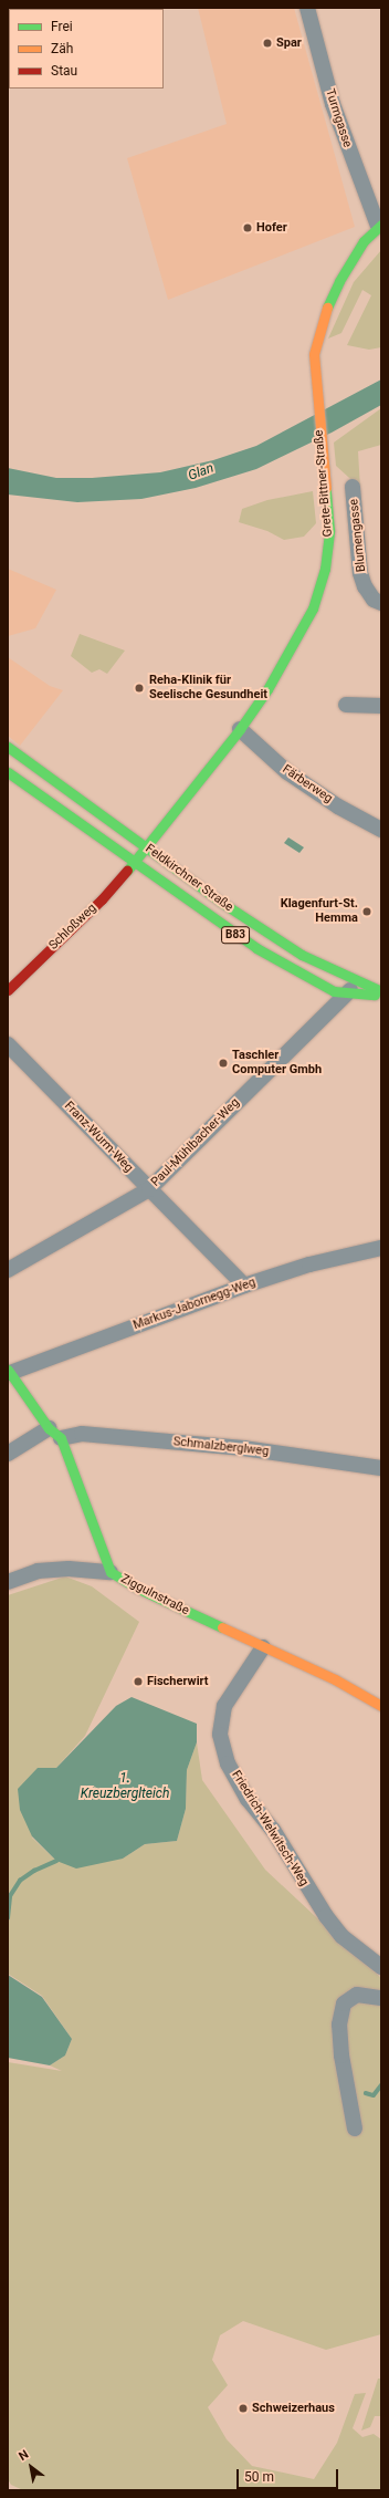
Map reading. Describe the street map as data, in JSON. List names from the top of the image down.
{
  "streets": {
    "street": [
      "Turmgasse",
      "Grete-Bittner-Straße",
      "Blumengasse",
      "Färberweg",
      "Feldkirchner Straße",
      "Schloßweg",
      "B83",
      "Franz-Wurm-Weg",
      "Paul-Mühlbacher-Weg",
      "Markus-Jabornegg-Weg",
      "Schmalzberglweg",
      "Ziggulnstraße",
      "Friedrich-Welwitsch-Weg"
    ]
  },
  "crossings": [
    ["Turmgasse", "Grete-Bittner-Straße"],
    ["Grete-Bittner-Straße", "Färberweg"],
    ["Grete-Bittner-Straße", "Feldkirchner Straße"],
    ["Grete-Bittner-Straße", "Schloßweg"],
    ["Feldkirchner Straße", "Schloßweg"],
    ["Feldkirchner Straße", "Paul-Mühlbacher-Weg"],
    ["Franz-Wurm-Weg", "Paul-Mühlbacher-Weg"],
    ["Franz-Wurm-Weg", "Markus-Jabornegg-Weg"],
    ["Schmalzberglweg", "Ziggulnstraße"],
    ["Ziggulnstraße", "Friedrich-Welwitsch-Weg"]
  ],
  "water": ["Glan", "1. Kreuzberglteich"],
  "places": [
    "Spar",
    "Hofer",
    "Reha-Klinik für Seelische Gesundheit",
    "Klagenfurt-St. Hemma",
    "Taschler Computer Gmbh",
    "Fischerwirt",
    "Schweizerhaus"
  ],
  "legend": ["Frei", "Zäh", "Stau"],
  "scale_bar": "50 m",
  "north": "top left"
}
